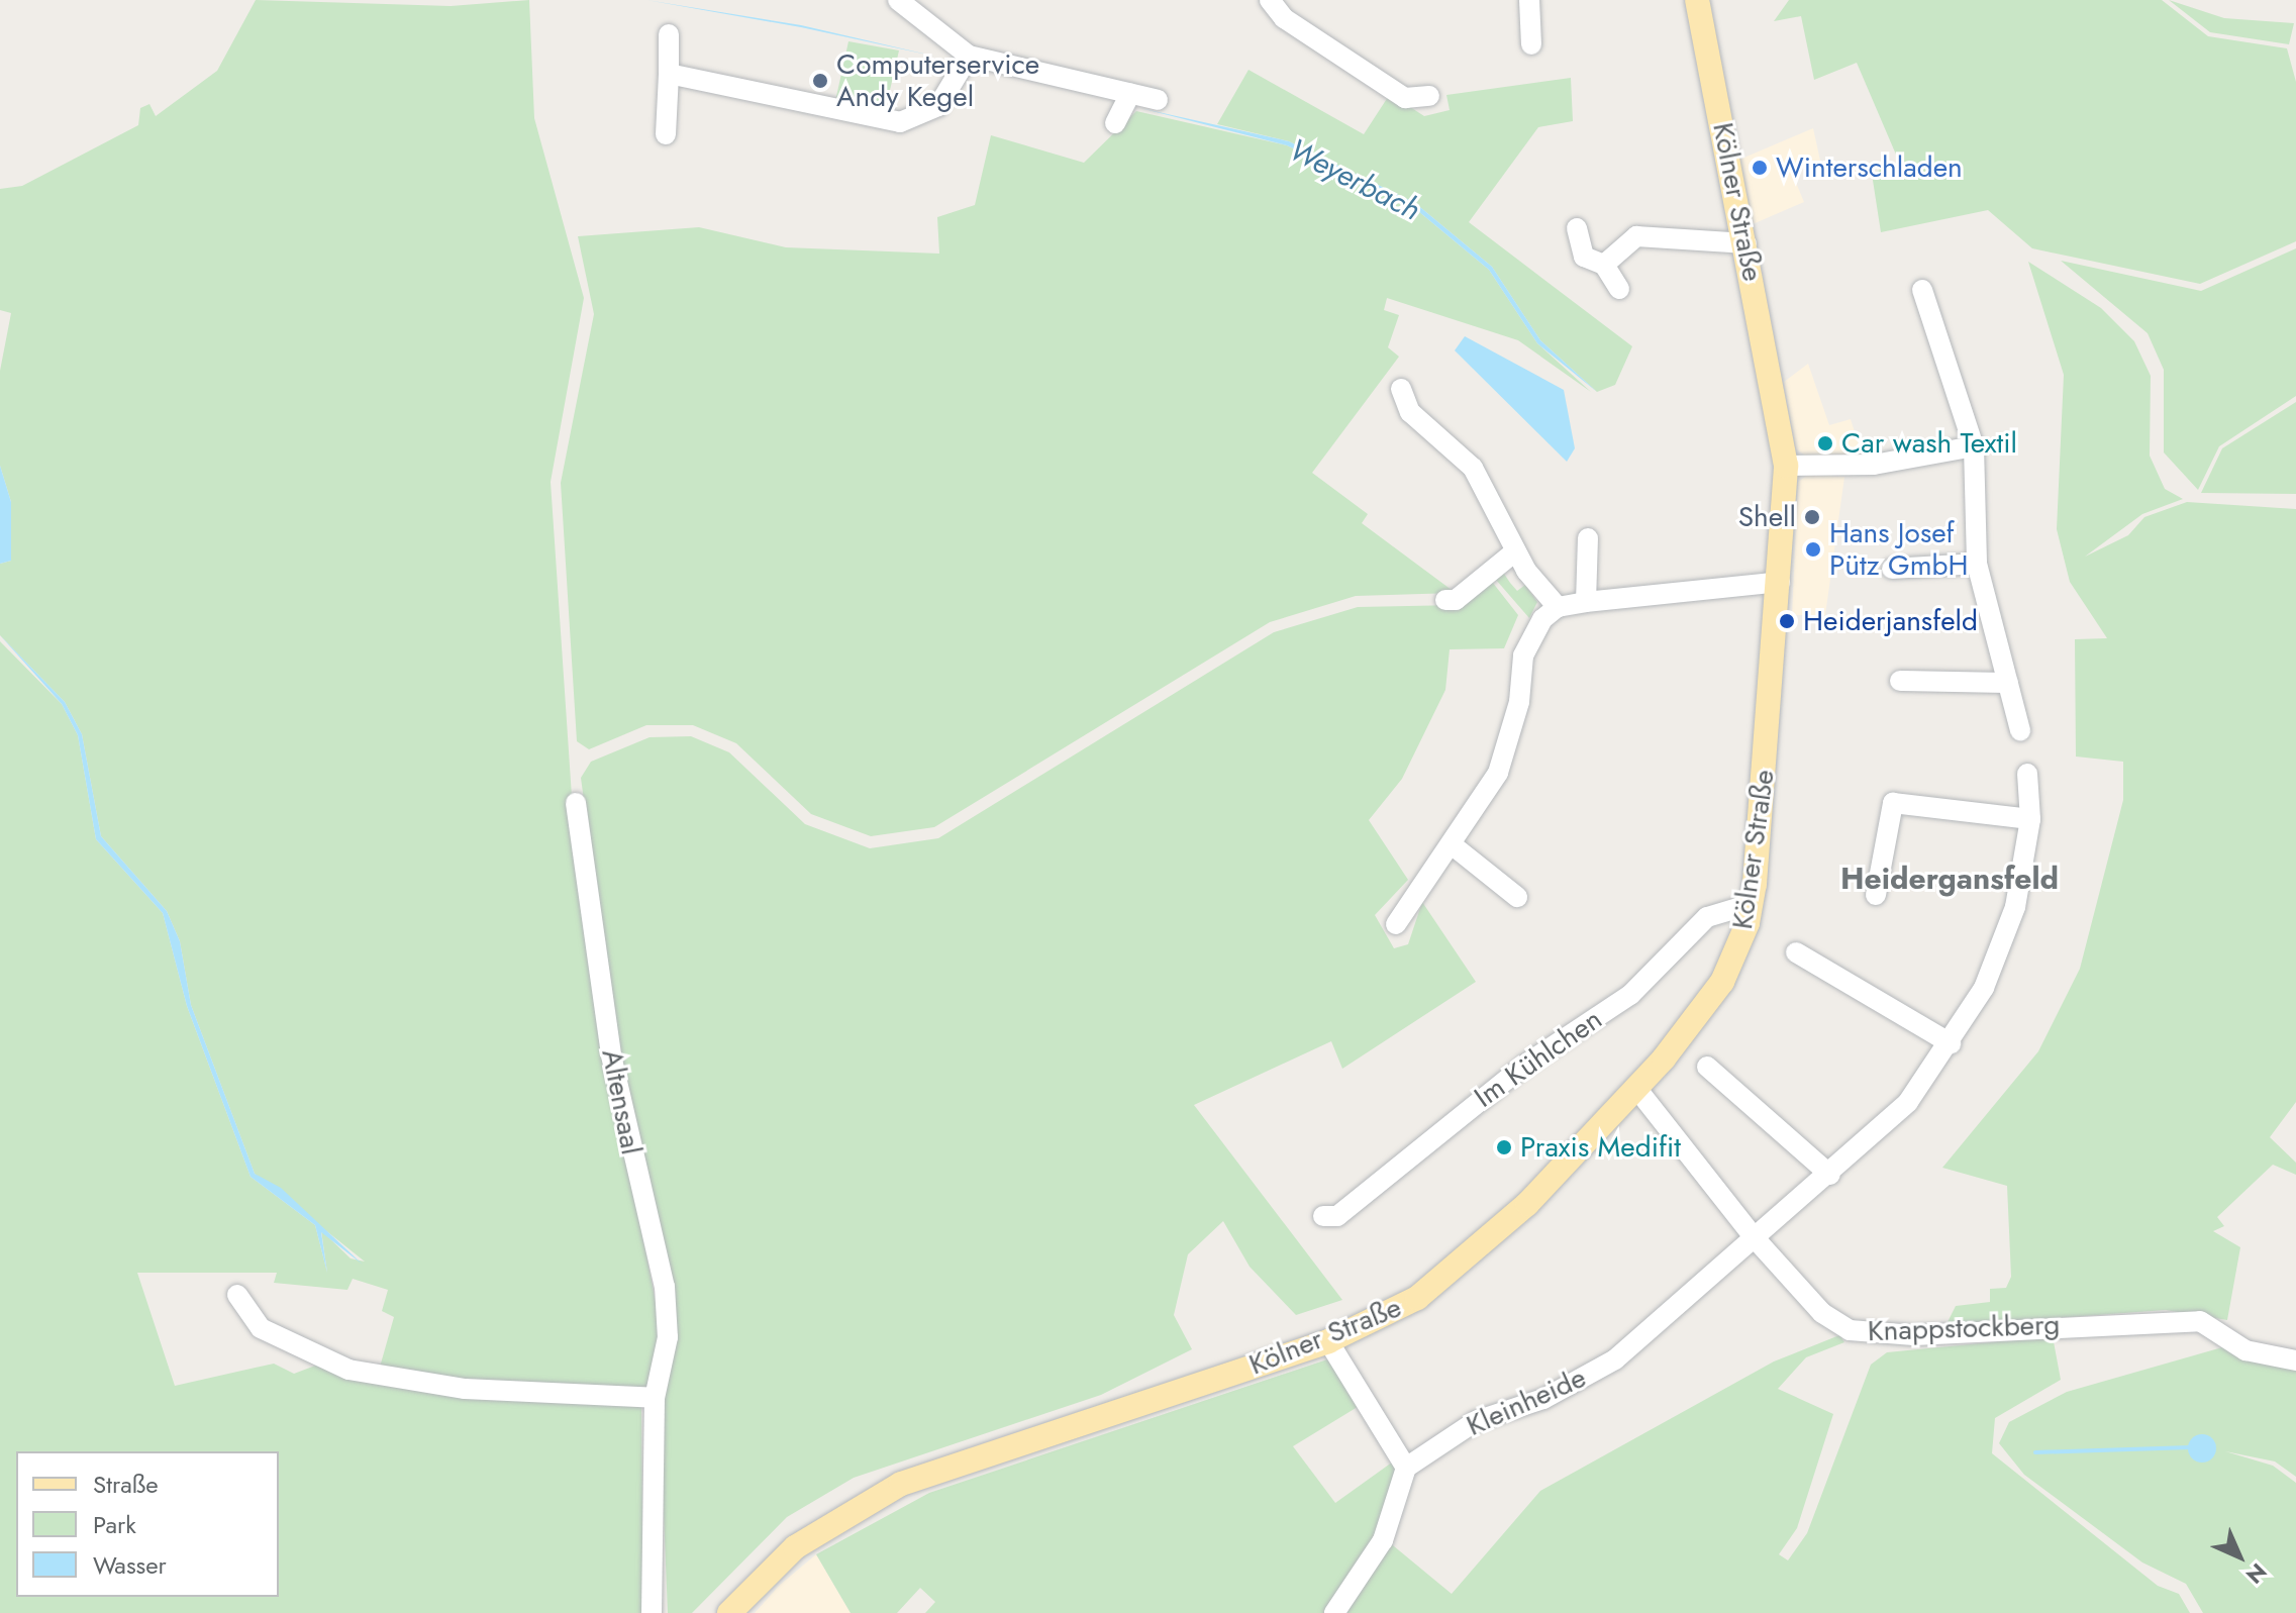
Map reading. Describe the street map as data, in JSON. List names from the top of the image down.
{
  "streets": {
    "main road": ["Kölner Straße"],
    "street": [
      "Im Kühlchen",
      "Altensaal",
      "Knappstockberg",
      "Kleinheide"
    ]
  },
  "crossings": [
    ["Kölner Straße", "Im Kühlchen"],
    ["Kölner Straße", "Knappstockberg"],
    ["Knappstockberg", "Kleinheide"]
  ],
  "districts": ["Heidergansfeld"],
  "water": ["Weyerbach"],
  "places": [
    "Computerservice Andy Kegel",
    "Winterschladen",
    "Car wash Textil",
    "Shell",
    "Hans Josef Pütz GmbH",
    "Heiderjansfeld",
    "Praxis Medifit"
  ],
  "legend": ["Straße", "Park", "Wasser"],
  "north": "bottom right"
}
